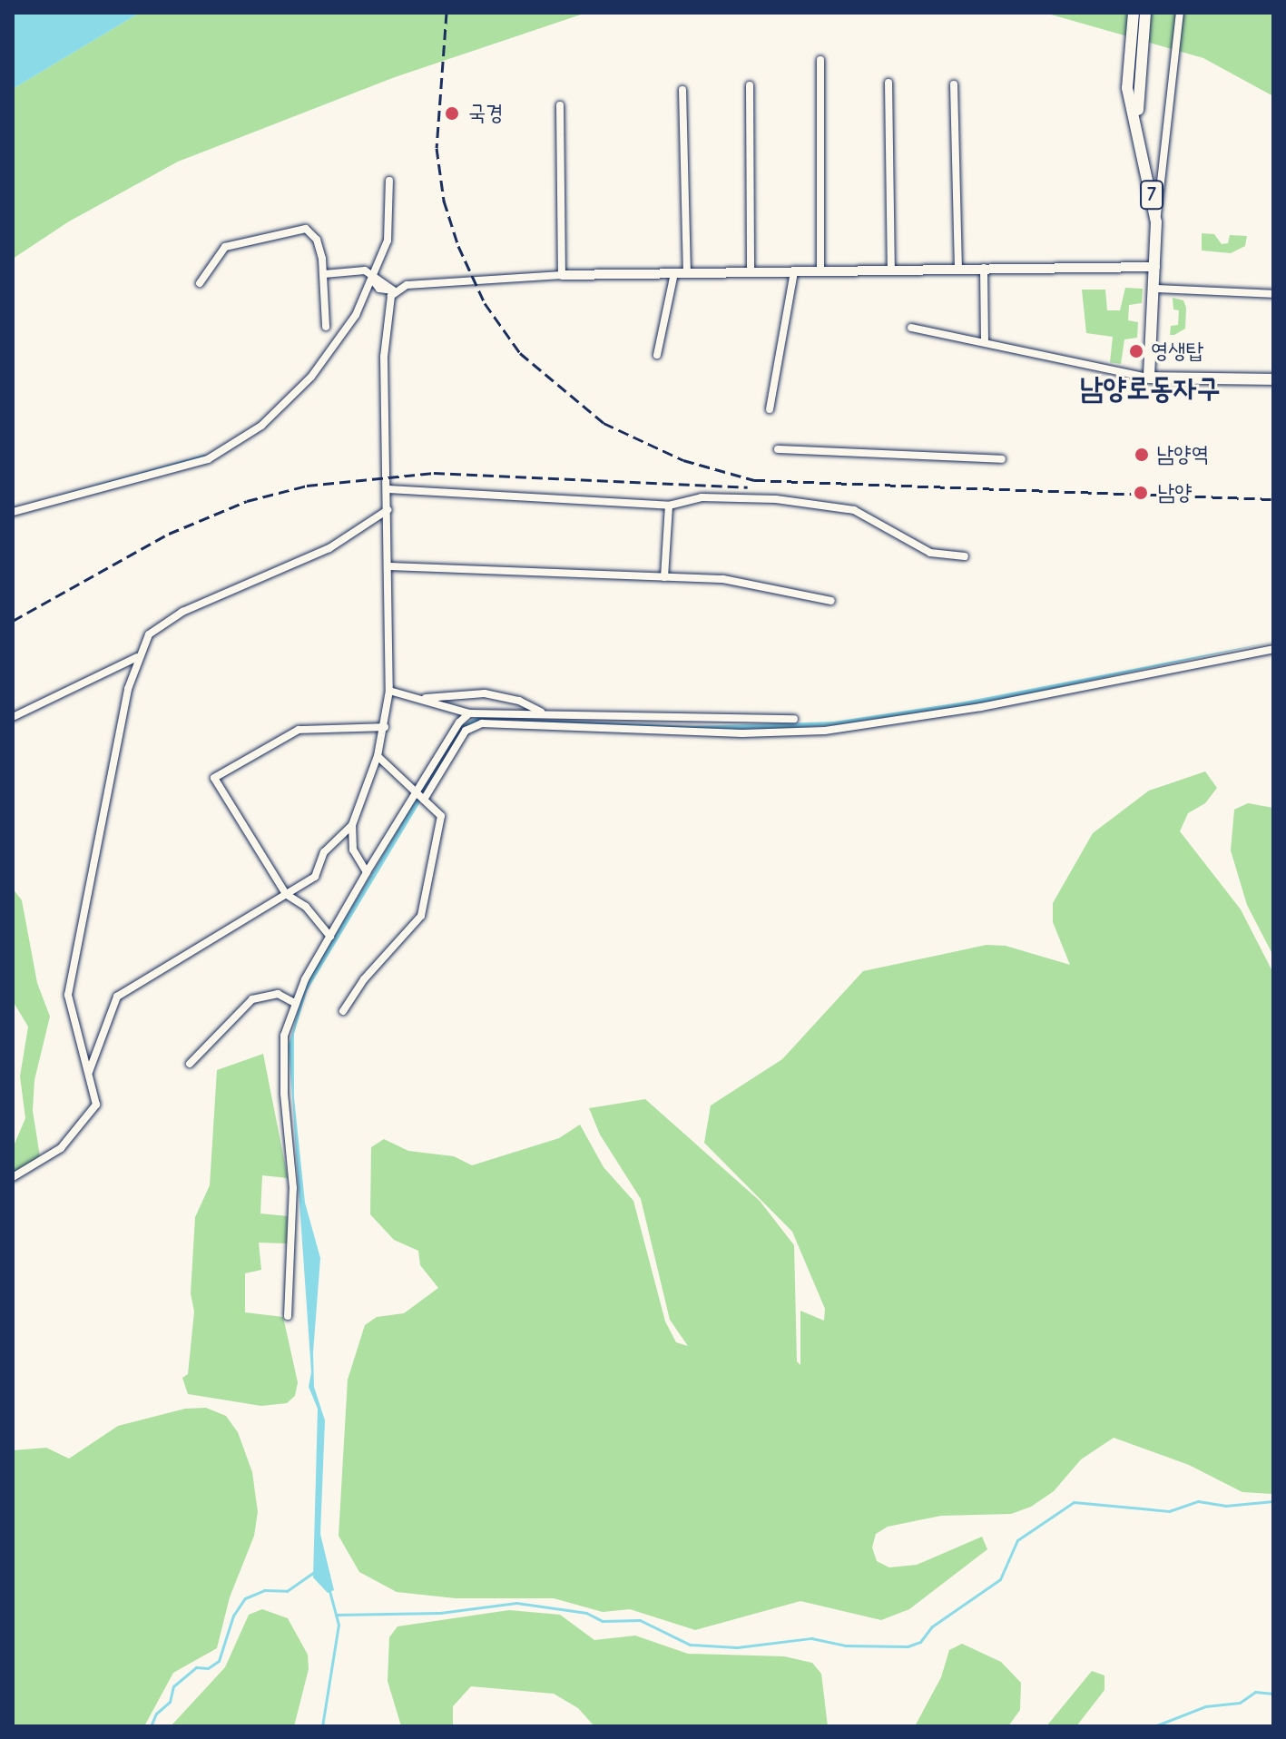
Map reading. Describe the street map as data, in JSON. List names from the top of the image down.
{
  "streets": {
    "main road": ["7"]
  },
  "districts": ["남양로동자구"],
  "places": [
    "국경",
    "영생탑",
    "남양역",
    "남양"
  ]
}
